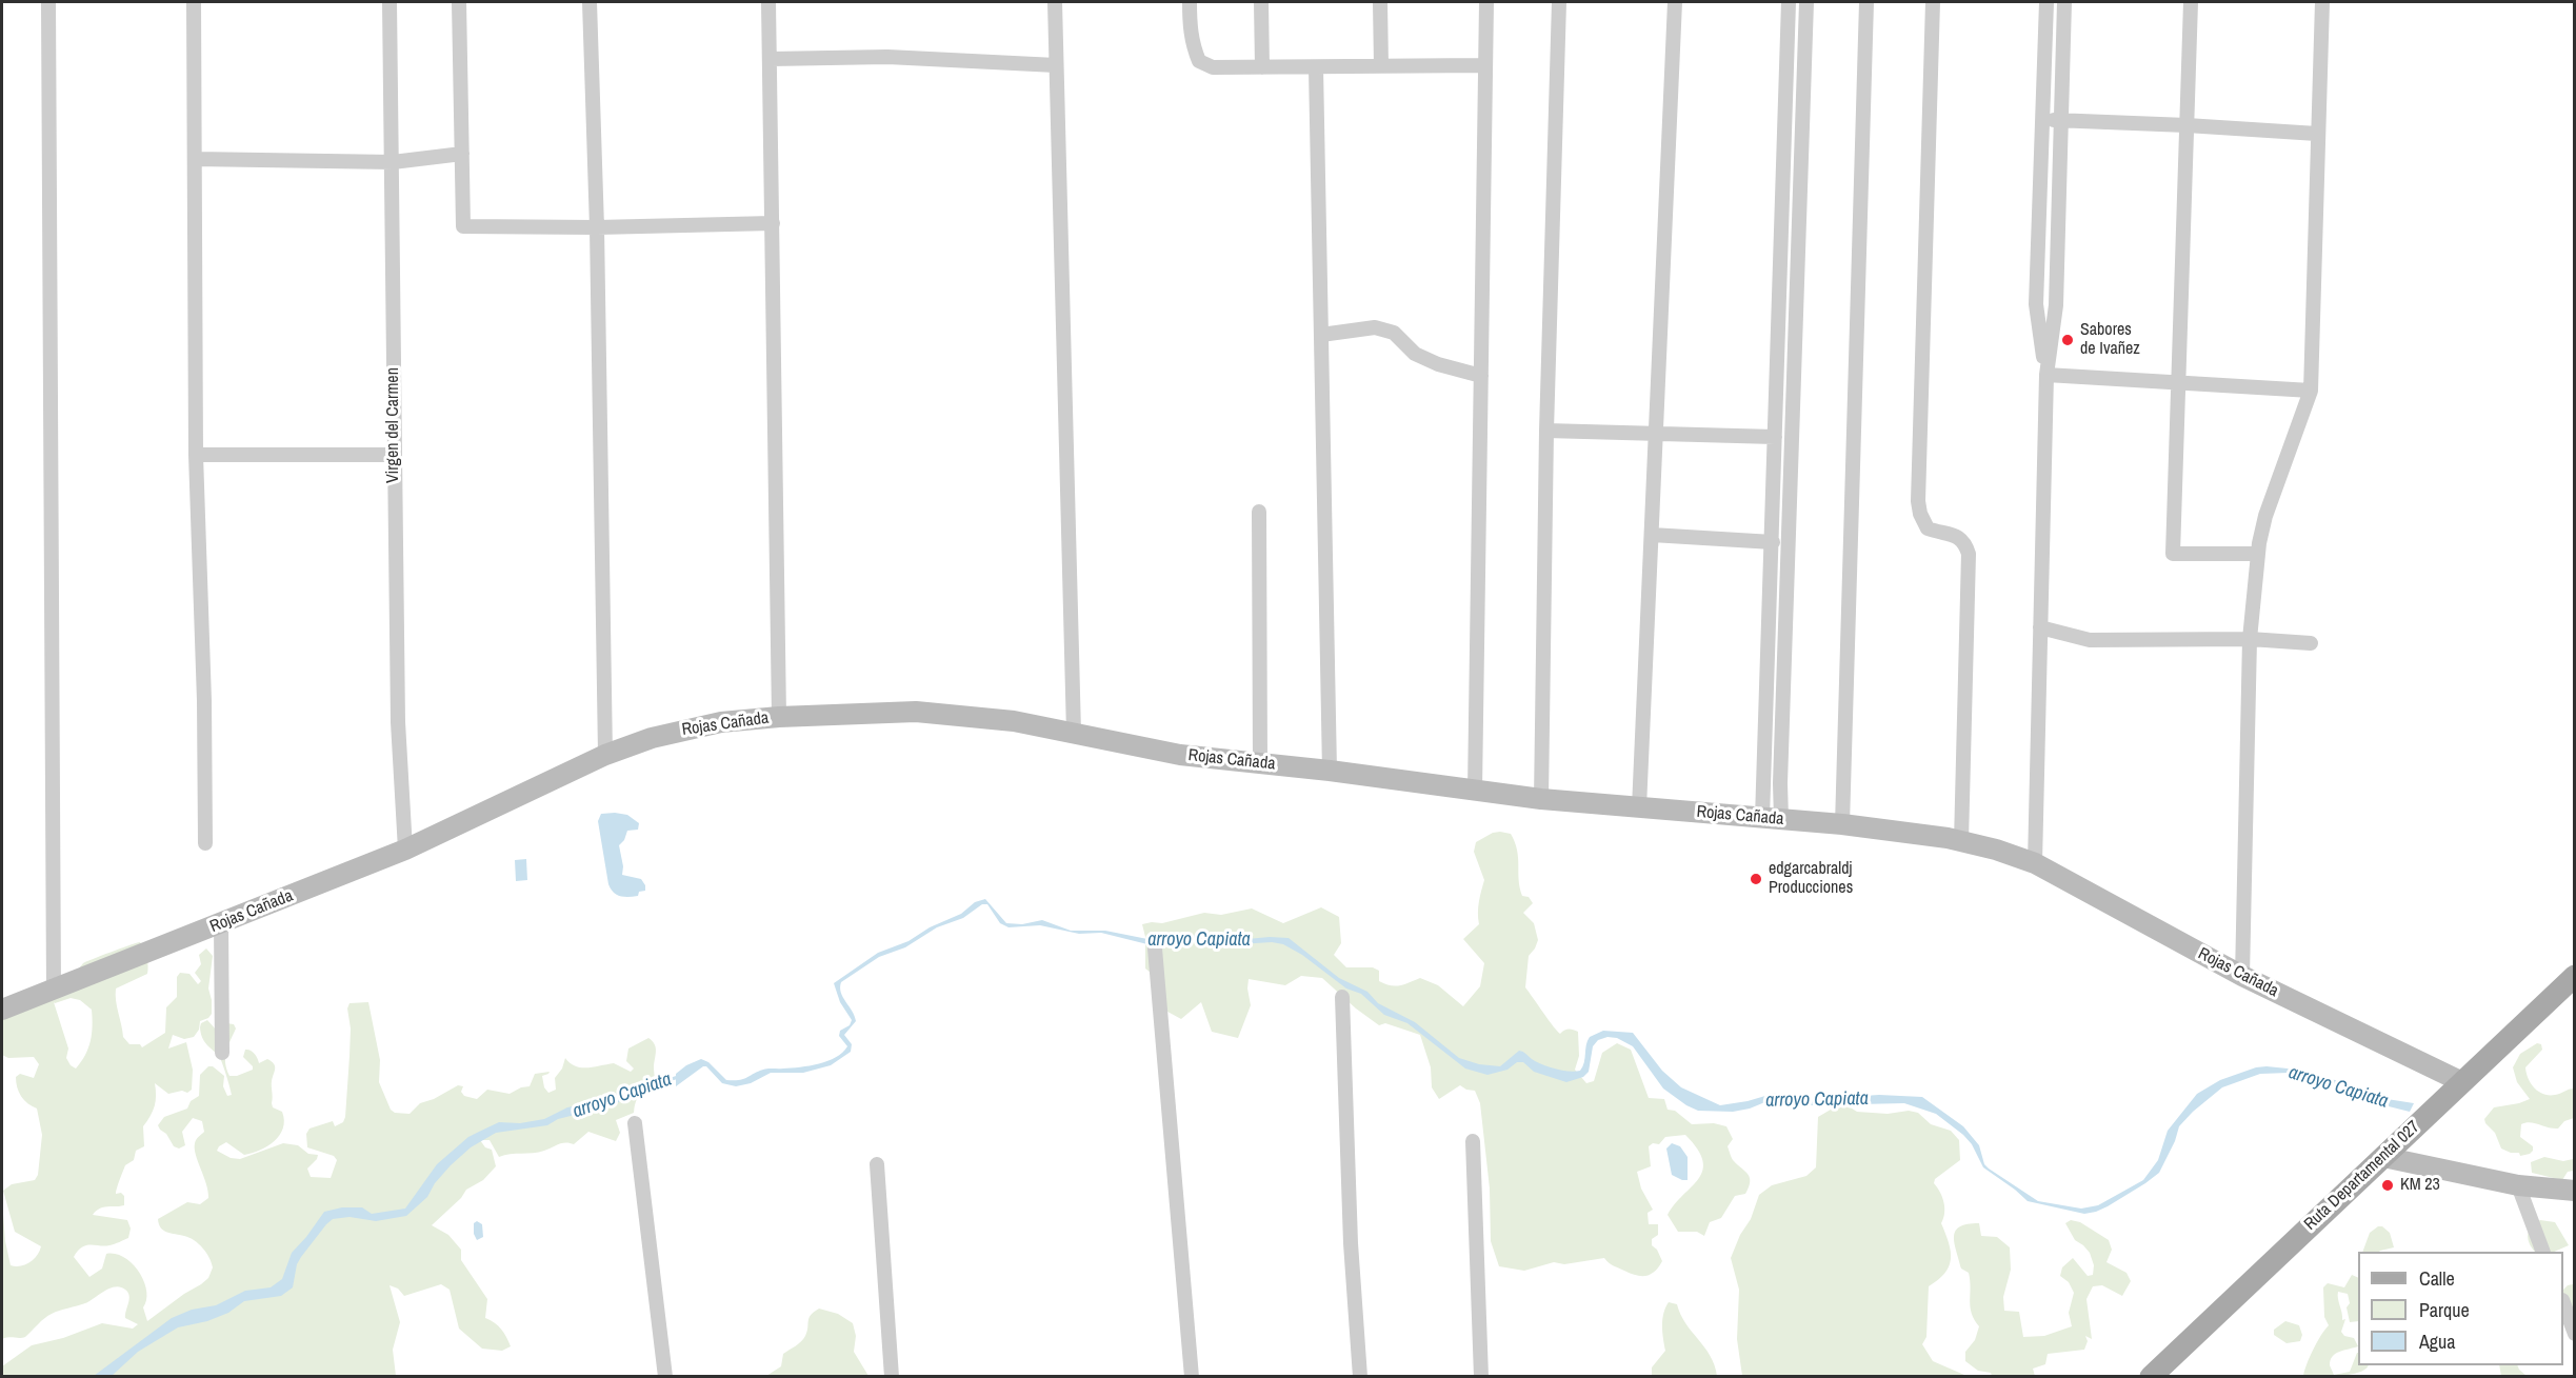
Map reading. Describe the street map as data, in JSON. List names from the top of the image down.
{
  "streets": {
    "main road": ["Rojas Cañada", "Ruta Departamental 027"],
    "street": ["Virgen del Carmen"]
  },
  "crossings": [
    ["Virgen del Carmen", "Rojas Cañada"],
    ["Rojas Cañada", "Ruta Departamental 027"]
  ],
  "water": ["arroyo Capiata"],
  "places": ["Sabores de Ivañez", "edgarcabraldj Producciones", "KM 23"],
  "legend": ["Calle", "Parque", "Agua"]
}
